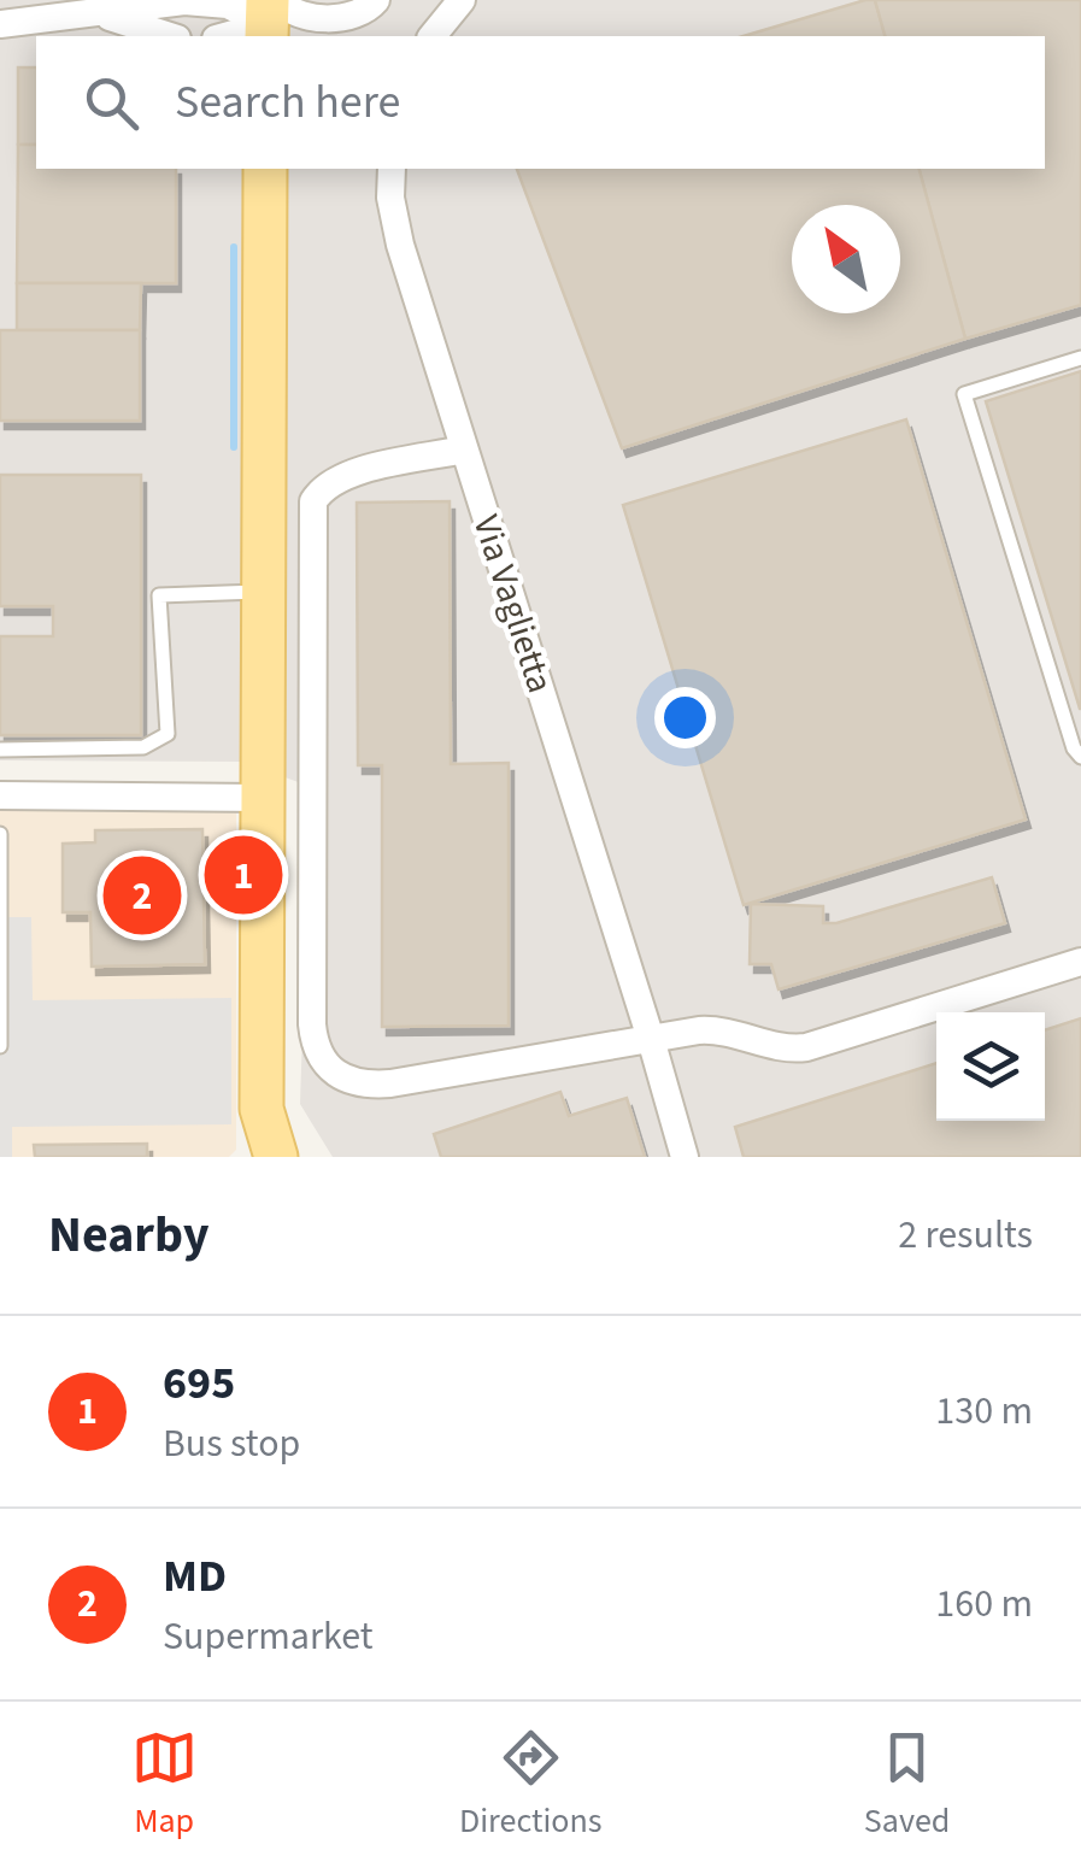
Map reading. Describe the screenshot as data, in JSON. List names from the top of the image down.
{
  "streets": {
    "street": ["Via Vaglietta"]
  },
  "north": "top left",
  "page": {
    "search": "Search here",
    "pins": ["1", "2"],
    "heading": ["Nearby", "2 results"],
    "list": [
      {
        "mark": "1",
        "name": "695",
        "note": "Bus stop",
        "value": "130 m"
      },
      {
        "mark": "2",
        "name": "MD",
        "note": "Supermarket",
        "value": "160 m"
      }
    ],
    "nav": ["Map", "Directions", "Saved"]
  }
}
